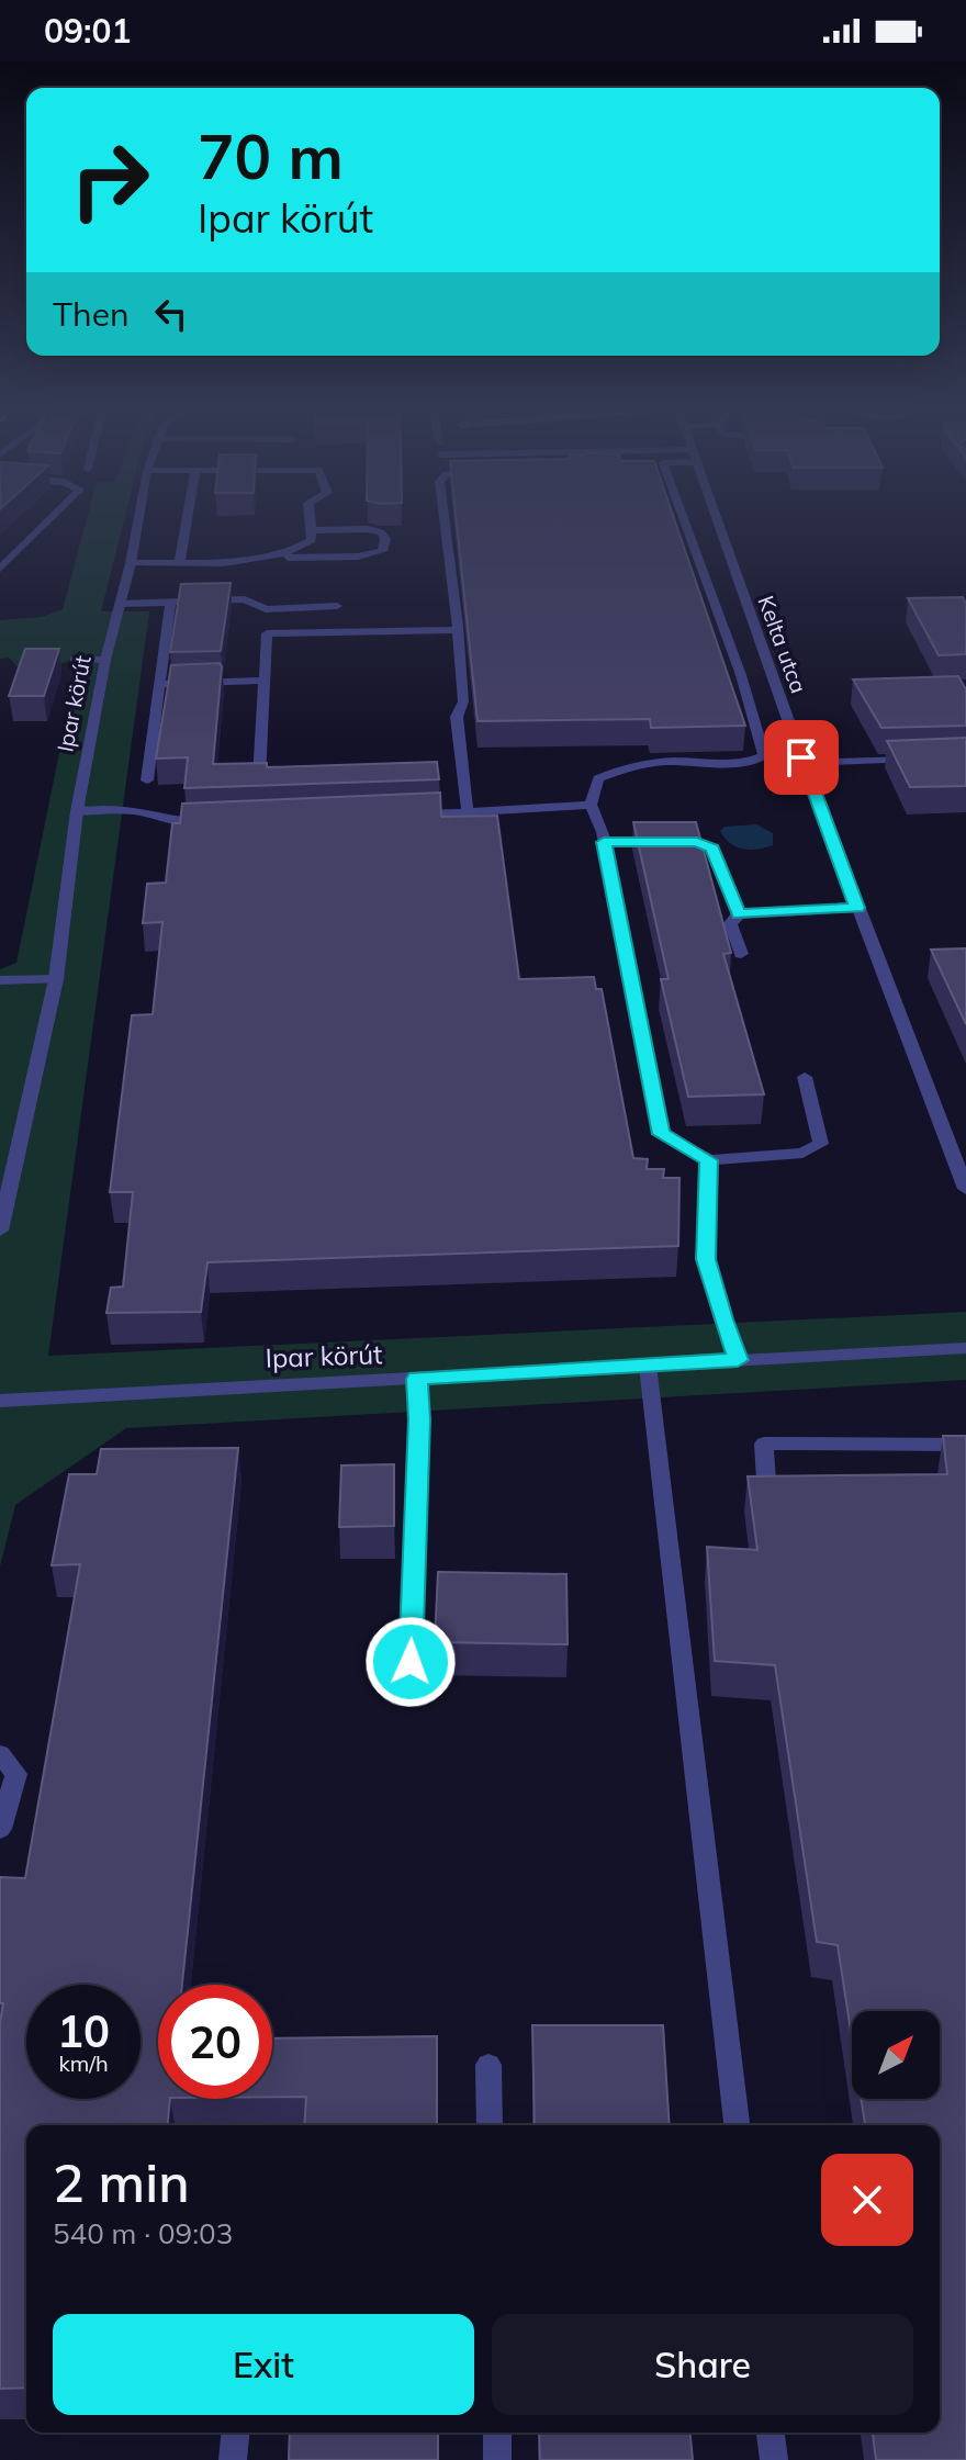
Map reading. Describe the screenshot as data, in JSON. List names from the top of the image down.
{
  "streets": {
    "street": ["Kelta utca", "Ipar körút"]
  },
  "north": "top right",
  "page": {
    "status": "09:01",
    "turn": ["70 m", "Ipar körút"],
    "then": "Then",
    "speed": "10 km/h",
    "limit": "20",
    "heading": ["2 min", "540 m · 09:03"],
    "buttons": ["Exit", "Share"]
  }
}
